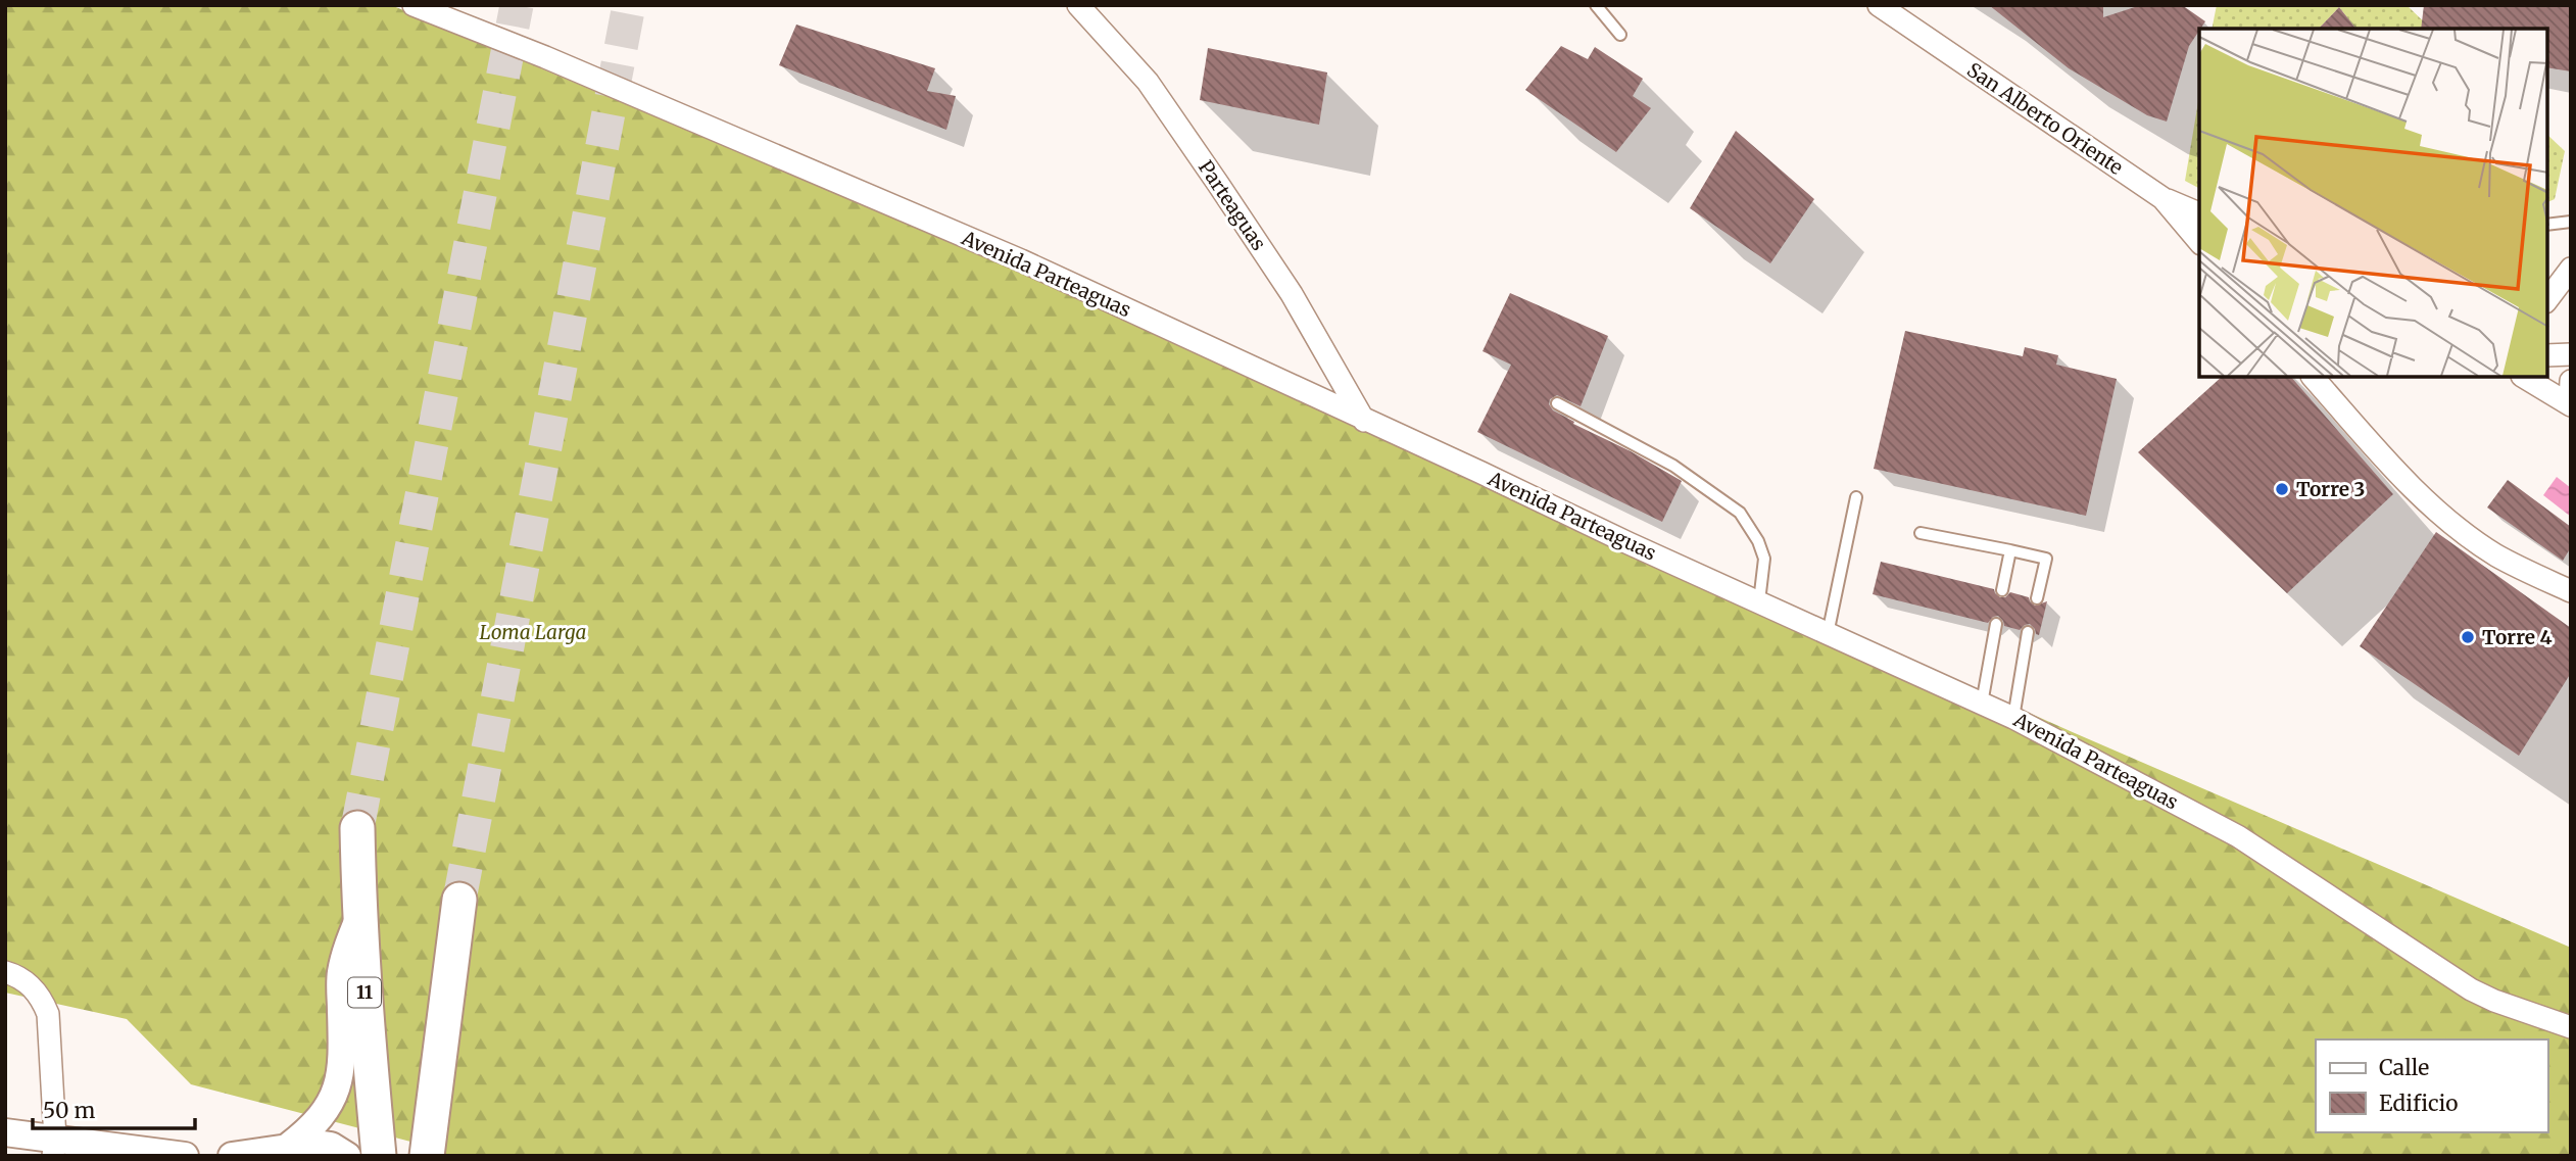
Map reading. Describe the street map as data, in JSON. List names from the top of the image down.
{
  "streets": {
    "main road": ["11"],
    "street": ["San Alberto Oriente", "Parteaguas", "Avenida Parteaguas"]
  },
  "crossings": [
    ["Parteaguas", "Avenida Parteaguas"]
  ],
  "parks": ["Loma Larga"],
  "places": ["Torre 3", "Torre 4"],
  "legend": ["Calle", "Edificio"],
  "scale_bar": "50 m"
}
